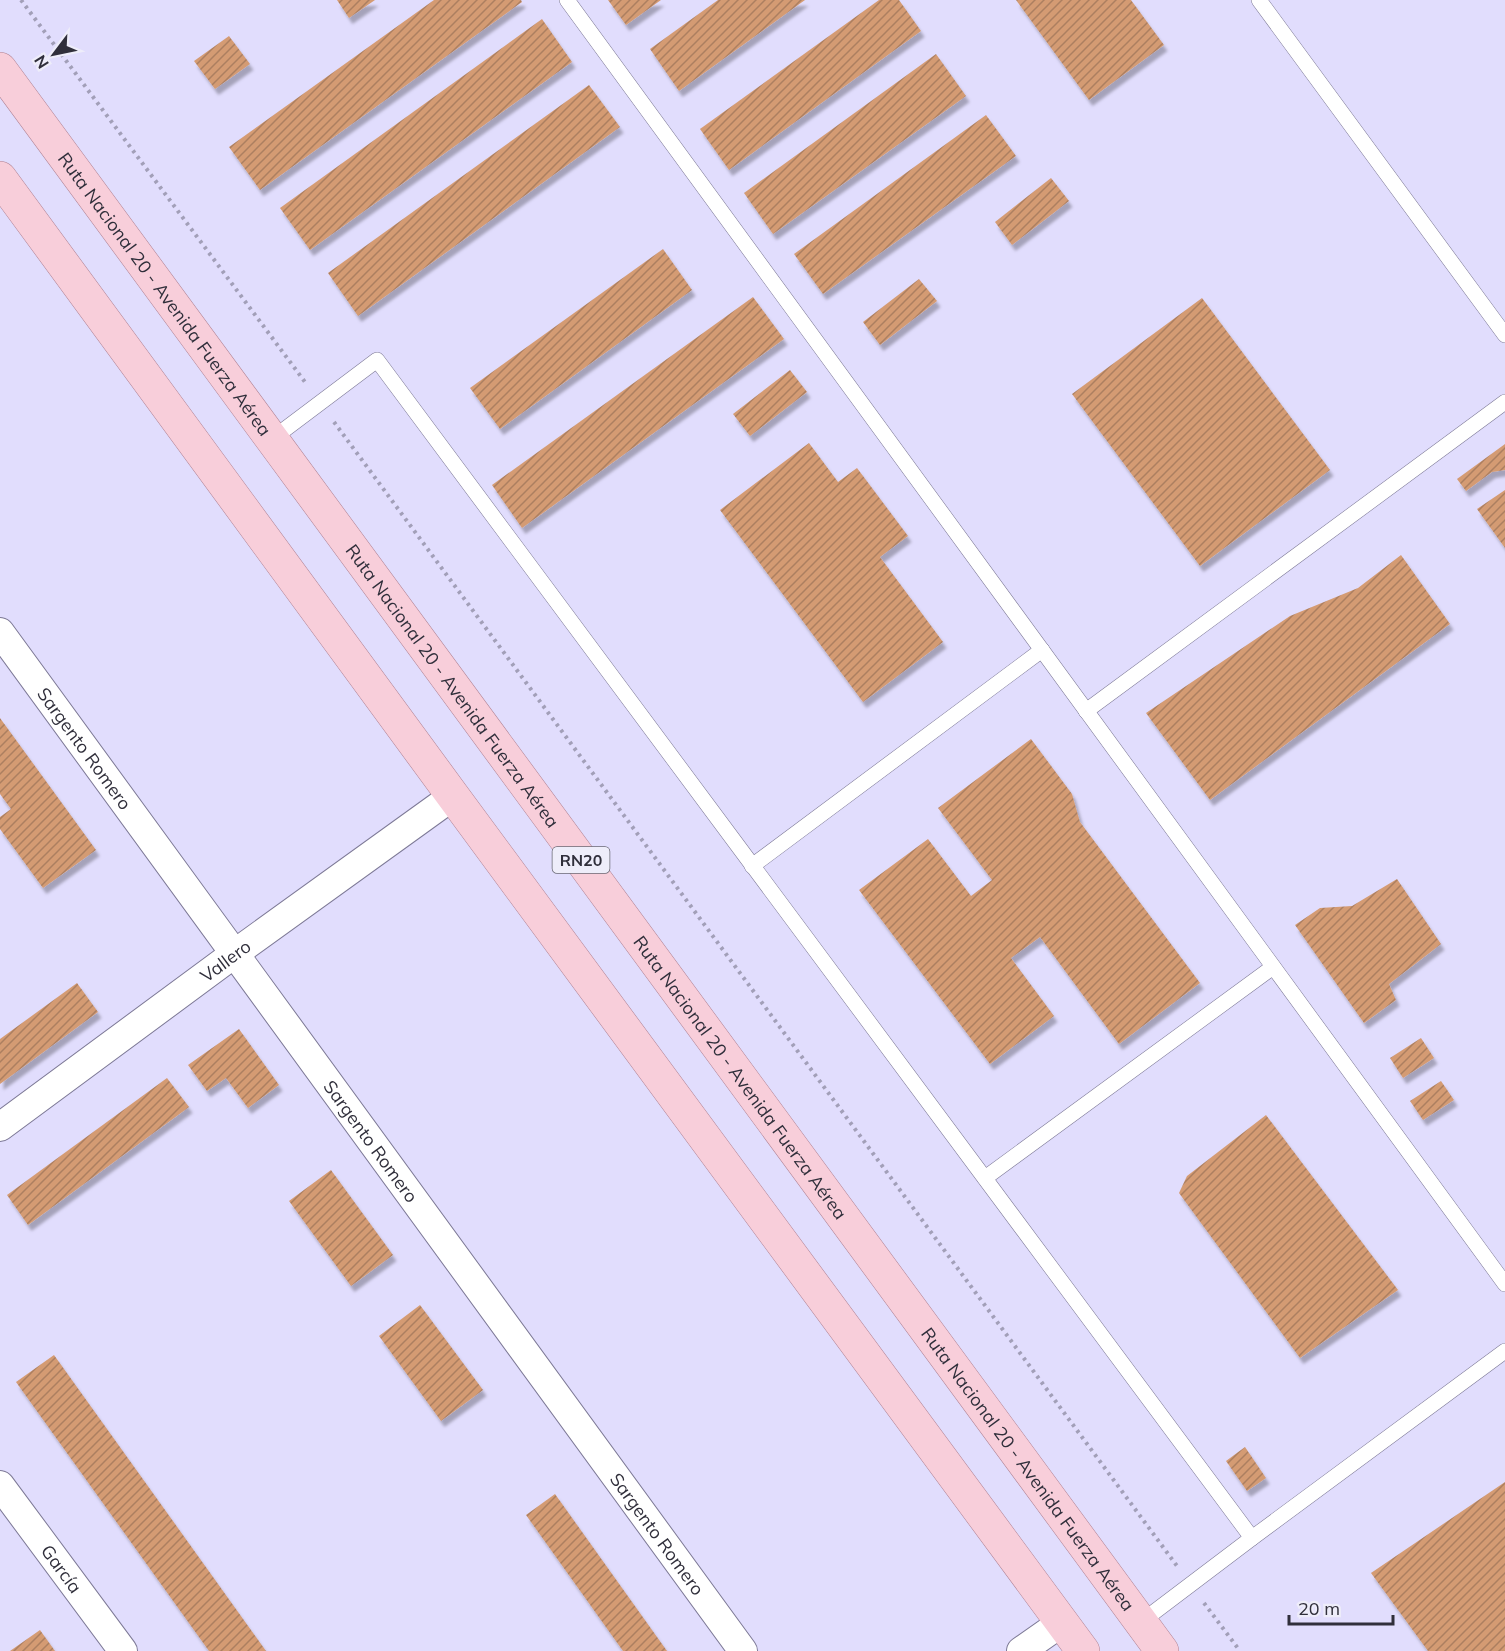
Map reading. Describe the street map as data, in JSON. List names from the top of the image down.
{
  "streets": {
    "main road": ["Ruta Nacional 20 - Avenida Fuerza Aérea", "RN20"],
    "street": ["Sargento Romero", "Vallero", "García"]
  },
  "crossings": [
    ["Sargento Romero", "Vallero"]
  ],
  "scale_bar": "20 m",
  "north": "bottom left"
}
